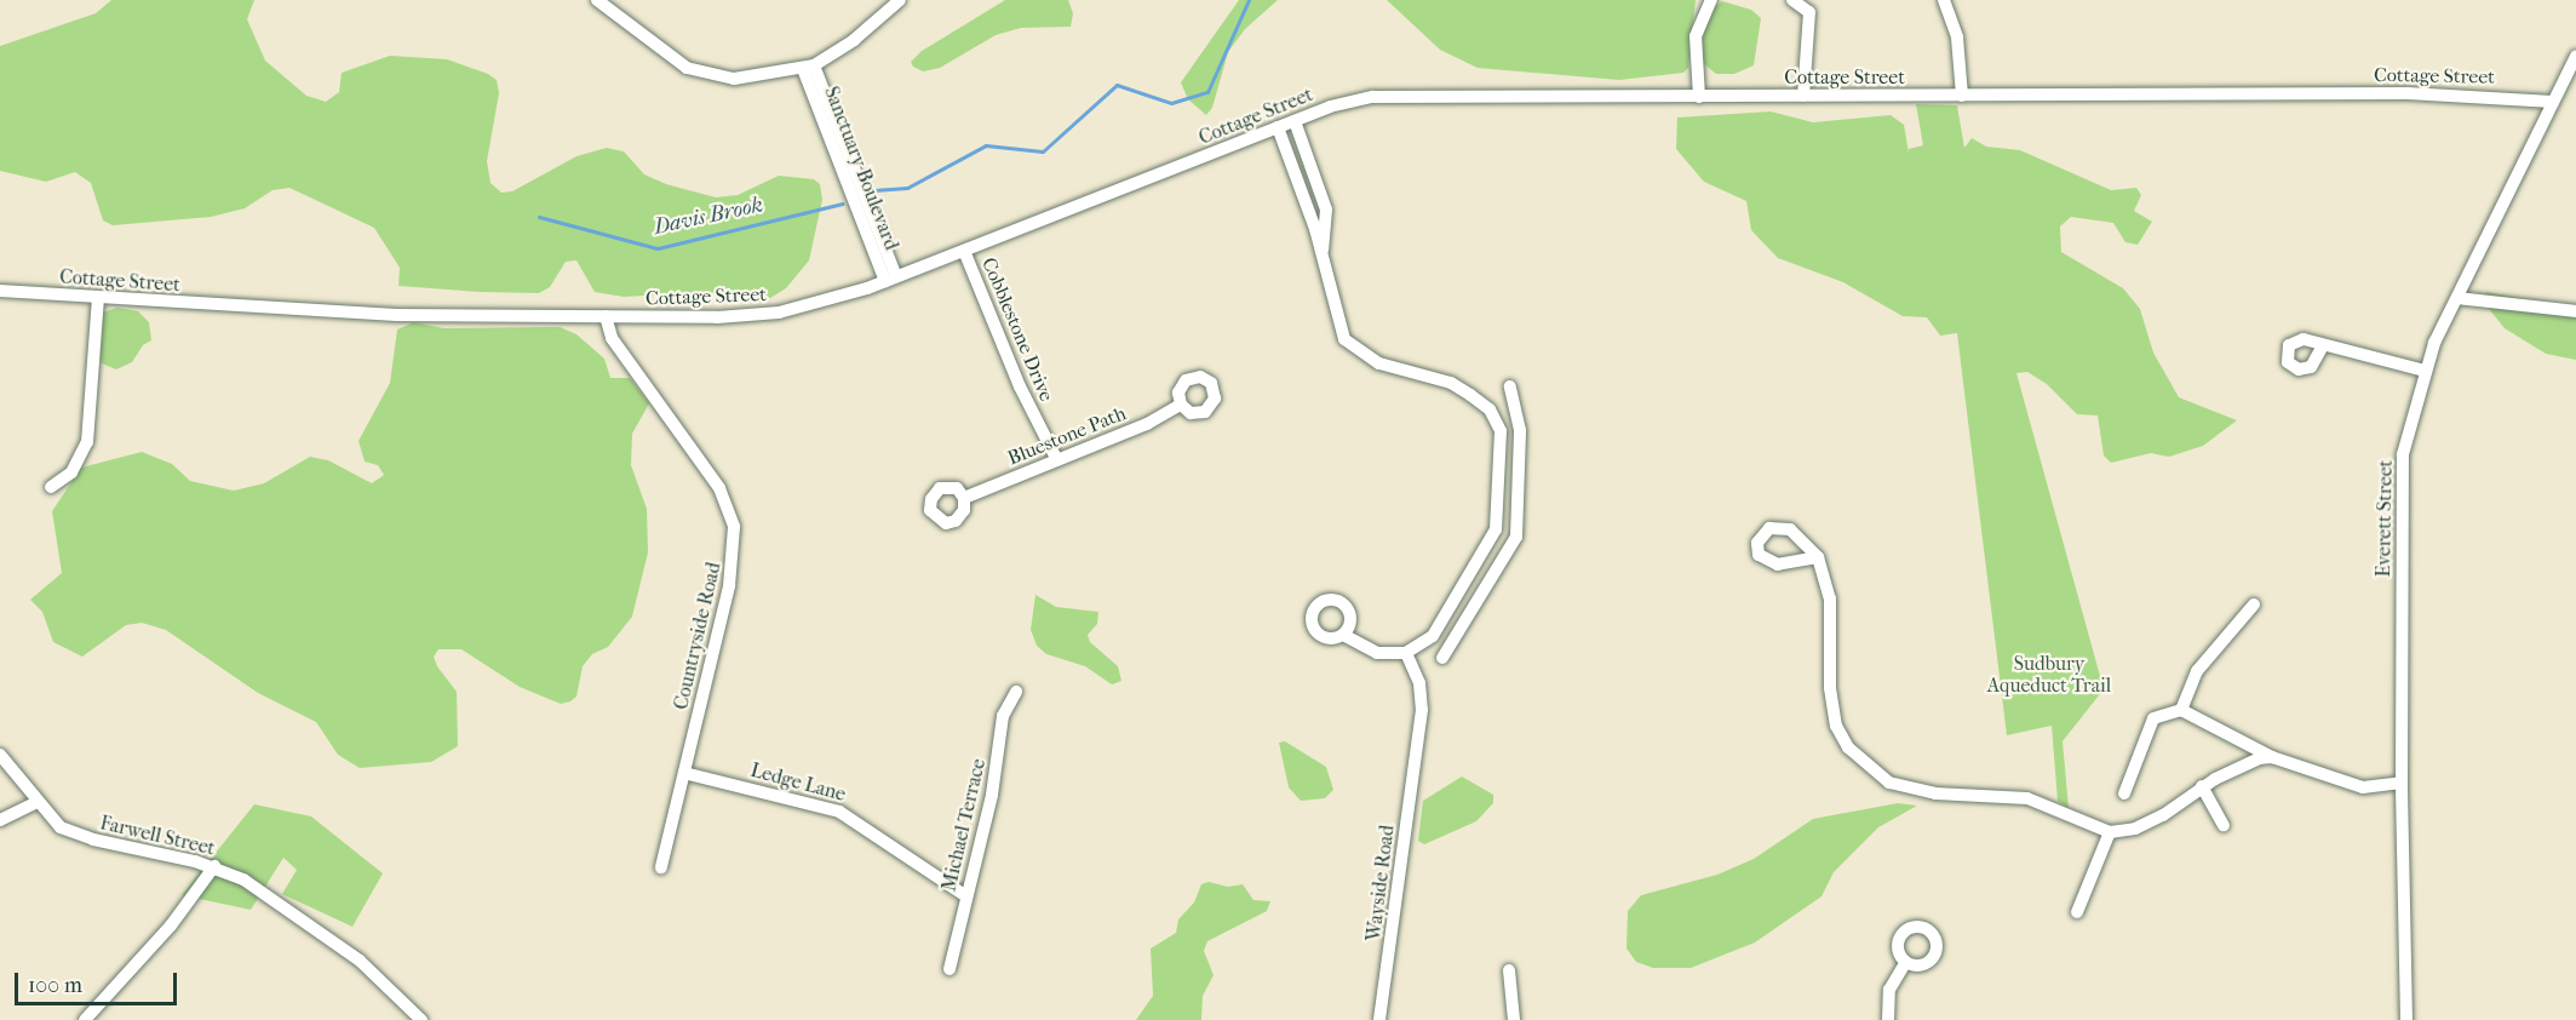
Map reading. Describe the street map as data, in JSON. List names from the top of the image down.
{
  "streets": {
    "street": [
      "Cottage Street",
      "Sanctuary Boulevard",
      "Cobblestone Drive",
      "Bluestone Path",
      "Everett Street",
      "Countryside Road",
      "Ledge Lane",
      "Michael Terrace",
      "Farwell Street",
      "Wayside Road"
    ]
  },
  "crossings": [
    ["Cottage Street", "Sanctuary Boulevard"],
    ["Cottage Street", "Cobblestone Drive"],
    ["Cottage Street", "Everett Street"],
    ["Cottage Street", "Countryside Road"],
    ["Cobblestone Drive", "Bluestone Path"],
    ["Countryside Road", "Ledge Lane"],
    ["Ledge Lane", "Michael Terrace"]
  ],
  "water": ["Davis Brook"],
  "parks": ["Sudbury Aqueduct Trail"],
  "scale_bar": "100 m"
}
